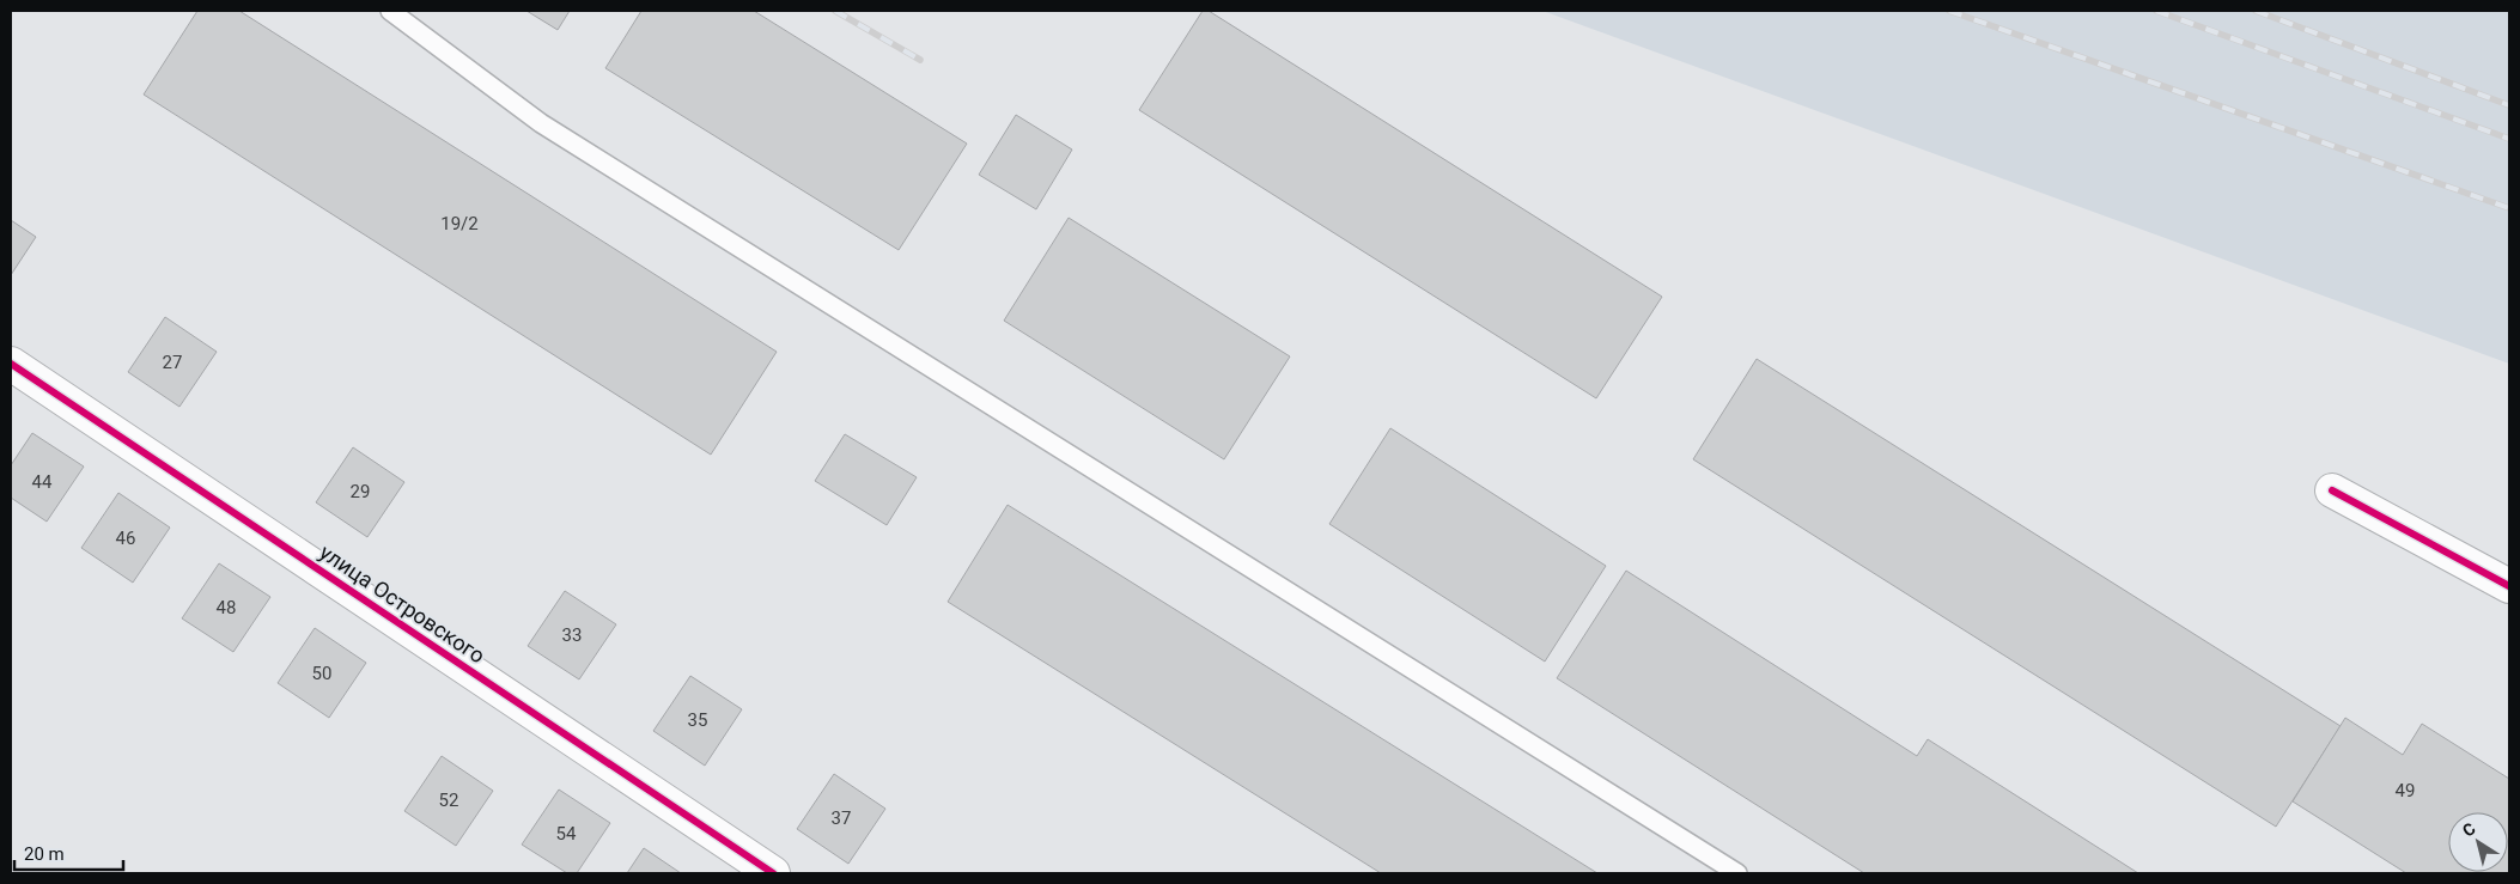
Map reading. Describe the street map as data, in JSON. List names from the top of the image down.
{
  "streets": {
    "street": ["улица Островского"]
  },
  "house_numbers": [
    "19/2",
    "27",
    "44",
    "29",
    "46",
    "48",
    "33",
    "50",
    "35",
    "49",
    "52",
    "37",
    "54"
  ],
  "scale_bar": "20 m",
  "north": "top left"
}
